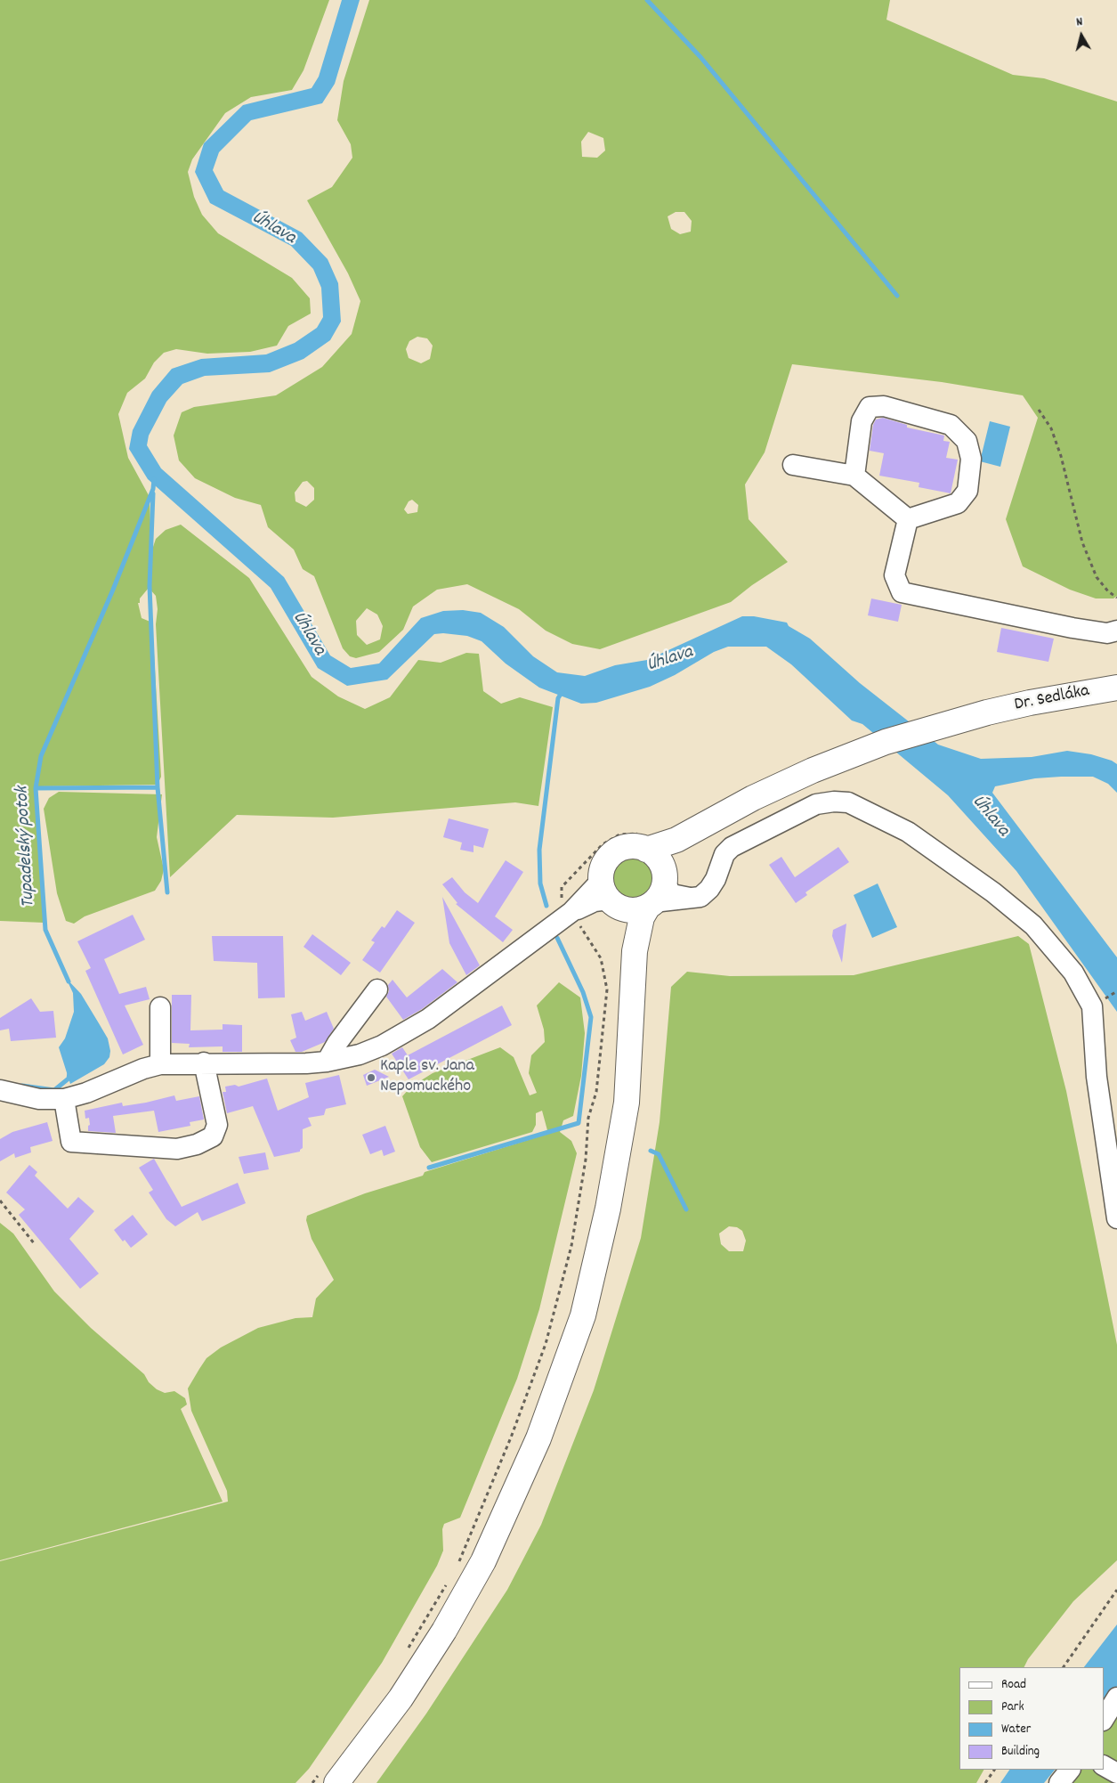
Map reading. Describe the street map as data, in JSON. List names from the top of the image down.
{
  "streets": {
    "main road": ["Dr. Sedláka"]
  },
  "water": ["Úhlava", "Tupadelský potok"],
  "places": ["Kaple sv. Jana Nepomuckého"],
  "legend": [
    "Road",
    "Park",
    "Water",
    "Building"
  ],
  "north": "top"
}
